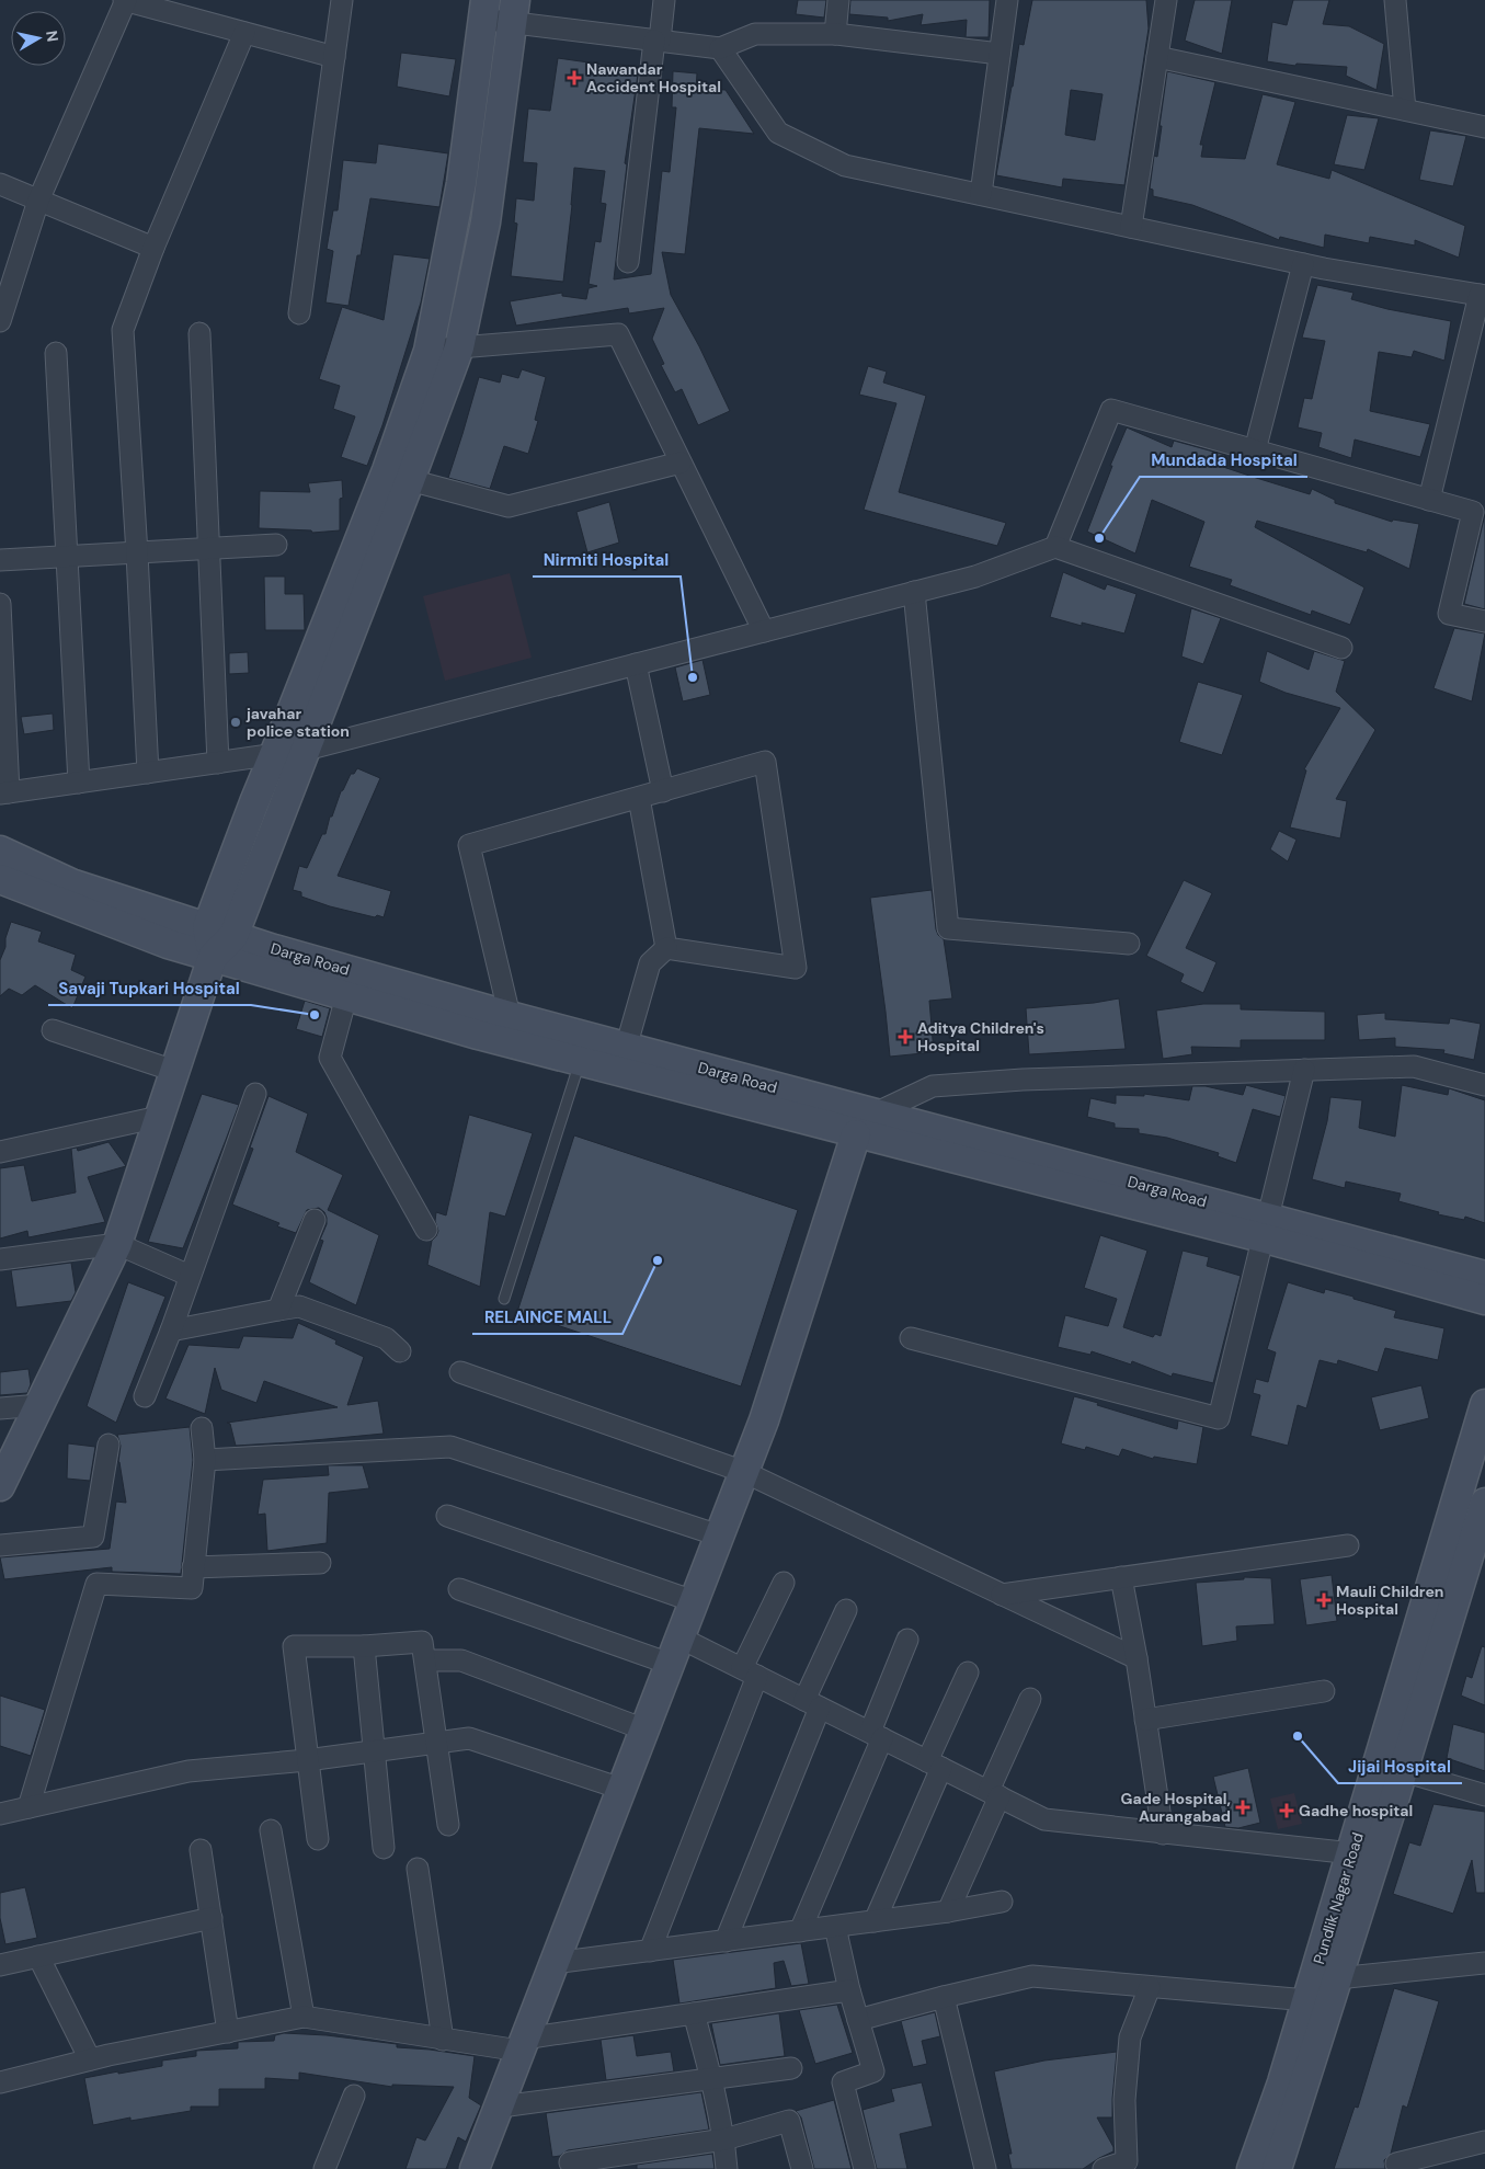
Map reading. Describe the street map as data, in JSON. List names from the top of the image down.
{
  "streets": {
    "main road": ["Darga Road", "Pundlik Nagar Road"]
  },
  "places": {
    "health": [
      "Nawandar Accident Hospital",
      "Aditya Children's Hospital",
      "Mauli Children Hospital",
      "Gade Hospital, Aurangabad",
      "Gadhe hospital"
    ],
    "other": [
      "Mundada Hospital",
      "Nirmiti Hospital",
      "javahar police station",
      "Savaji Tupkari Hospital",
      "RELAINCE MALL",
      "Jijai Hospital"
    ]
  },
  "north": "right"
}
